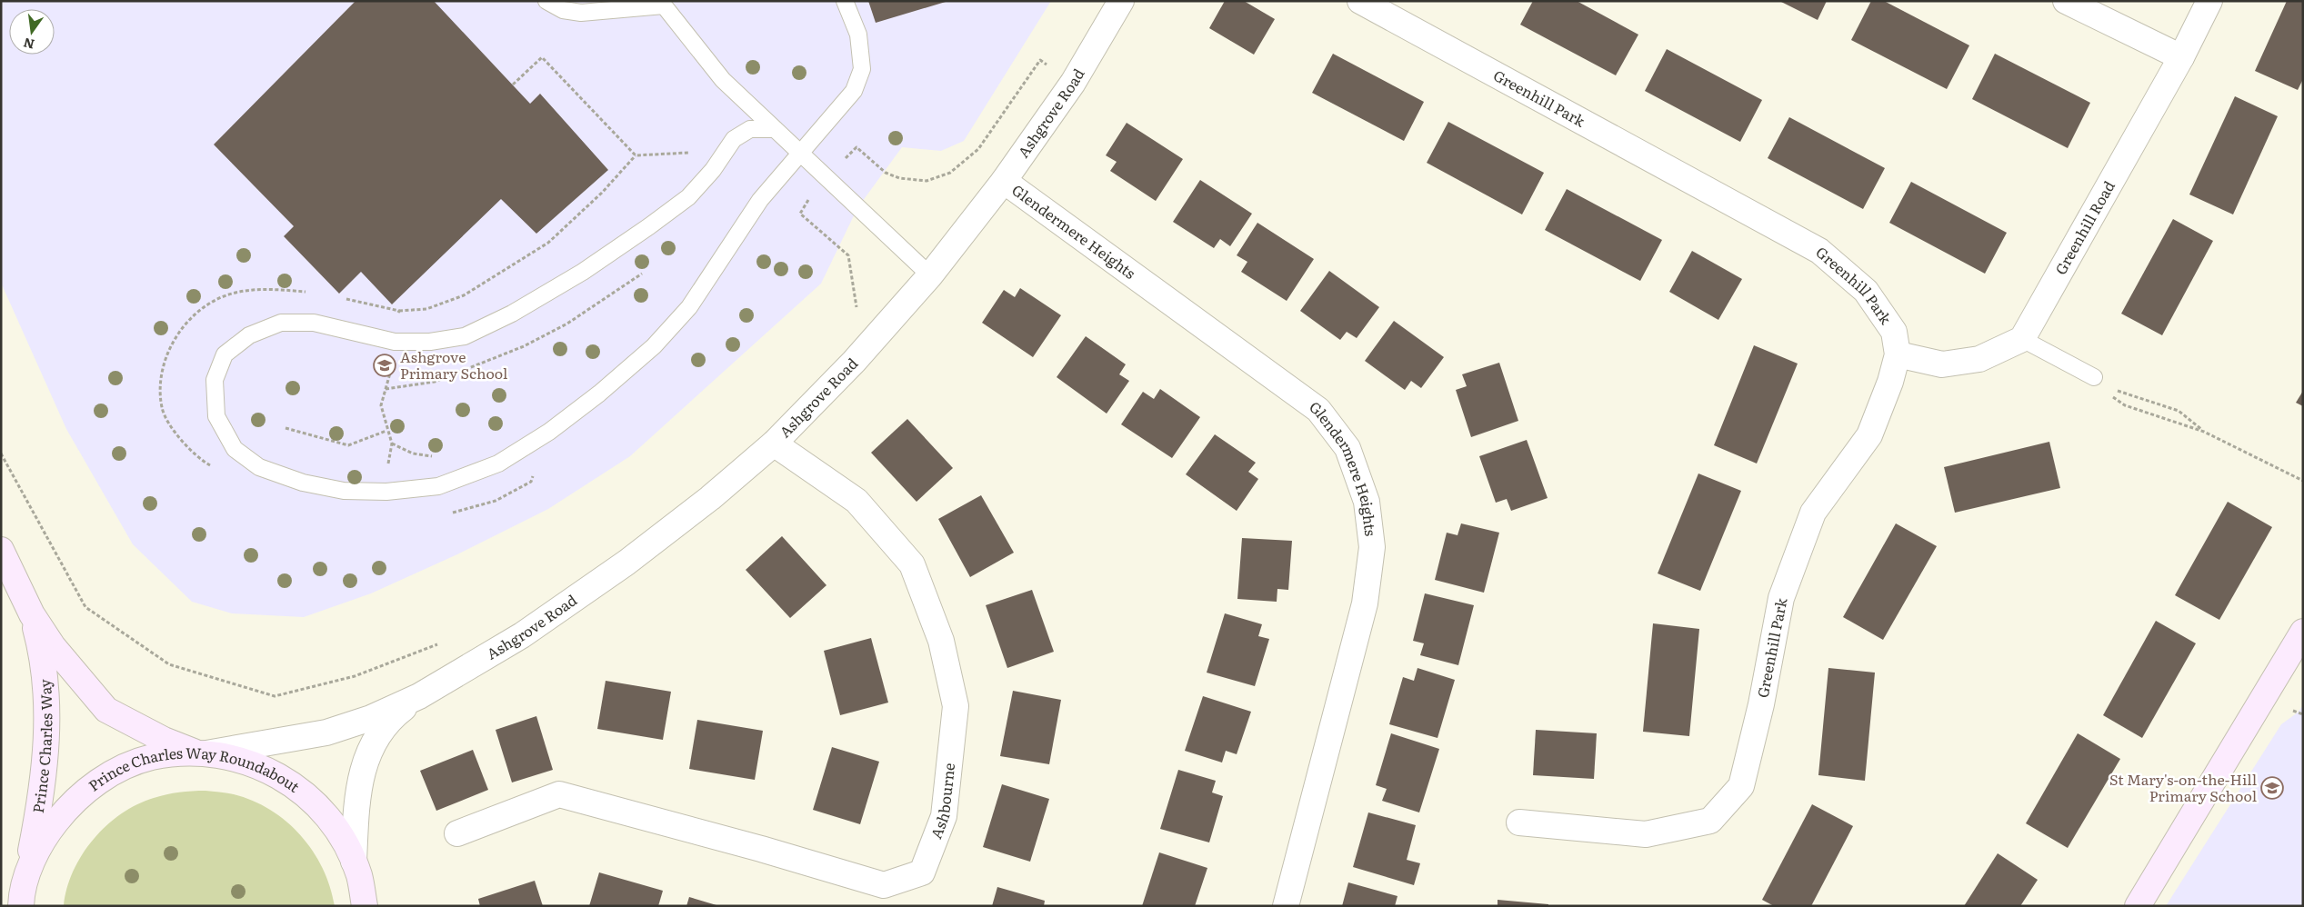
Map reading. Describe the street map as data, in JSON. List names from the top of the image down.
{
  "streets": {
    "street": [
      "Greenhill Park",
      "Ashgrove Road",
      "Greenhill Road",
      "Glendermere Heights",
      "Prince Charles Way",
      "Prince Charles Way Roundabout",
      "Ashbourne"
    ]
  },
  "crossings": [
    ["Ashgrove Road", "Glendermere Heights"],
    ["Ashgrove Road", "Prince Charles Way"],
    ["Ashgrove Road", "Prince Charles Way Roundabout"],
    ["Ashgrove Road", "Ashbourne"],
    ["Prince Charles Way", "Prince Charles Way Roundabout"]
  ],
  "places": {
    "school or university": ["Ashgrove Primary School", "St Mary's-on-the-Hill Primary School"]
  },
  "north": "bottom"
}
